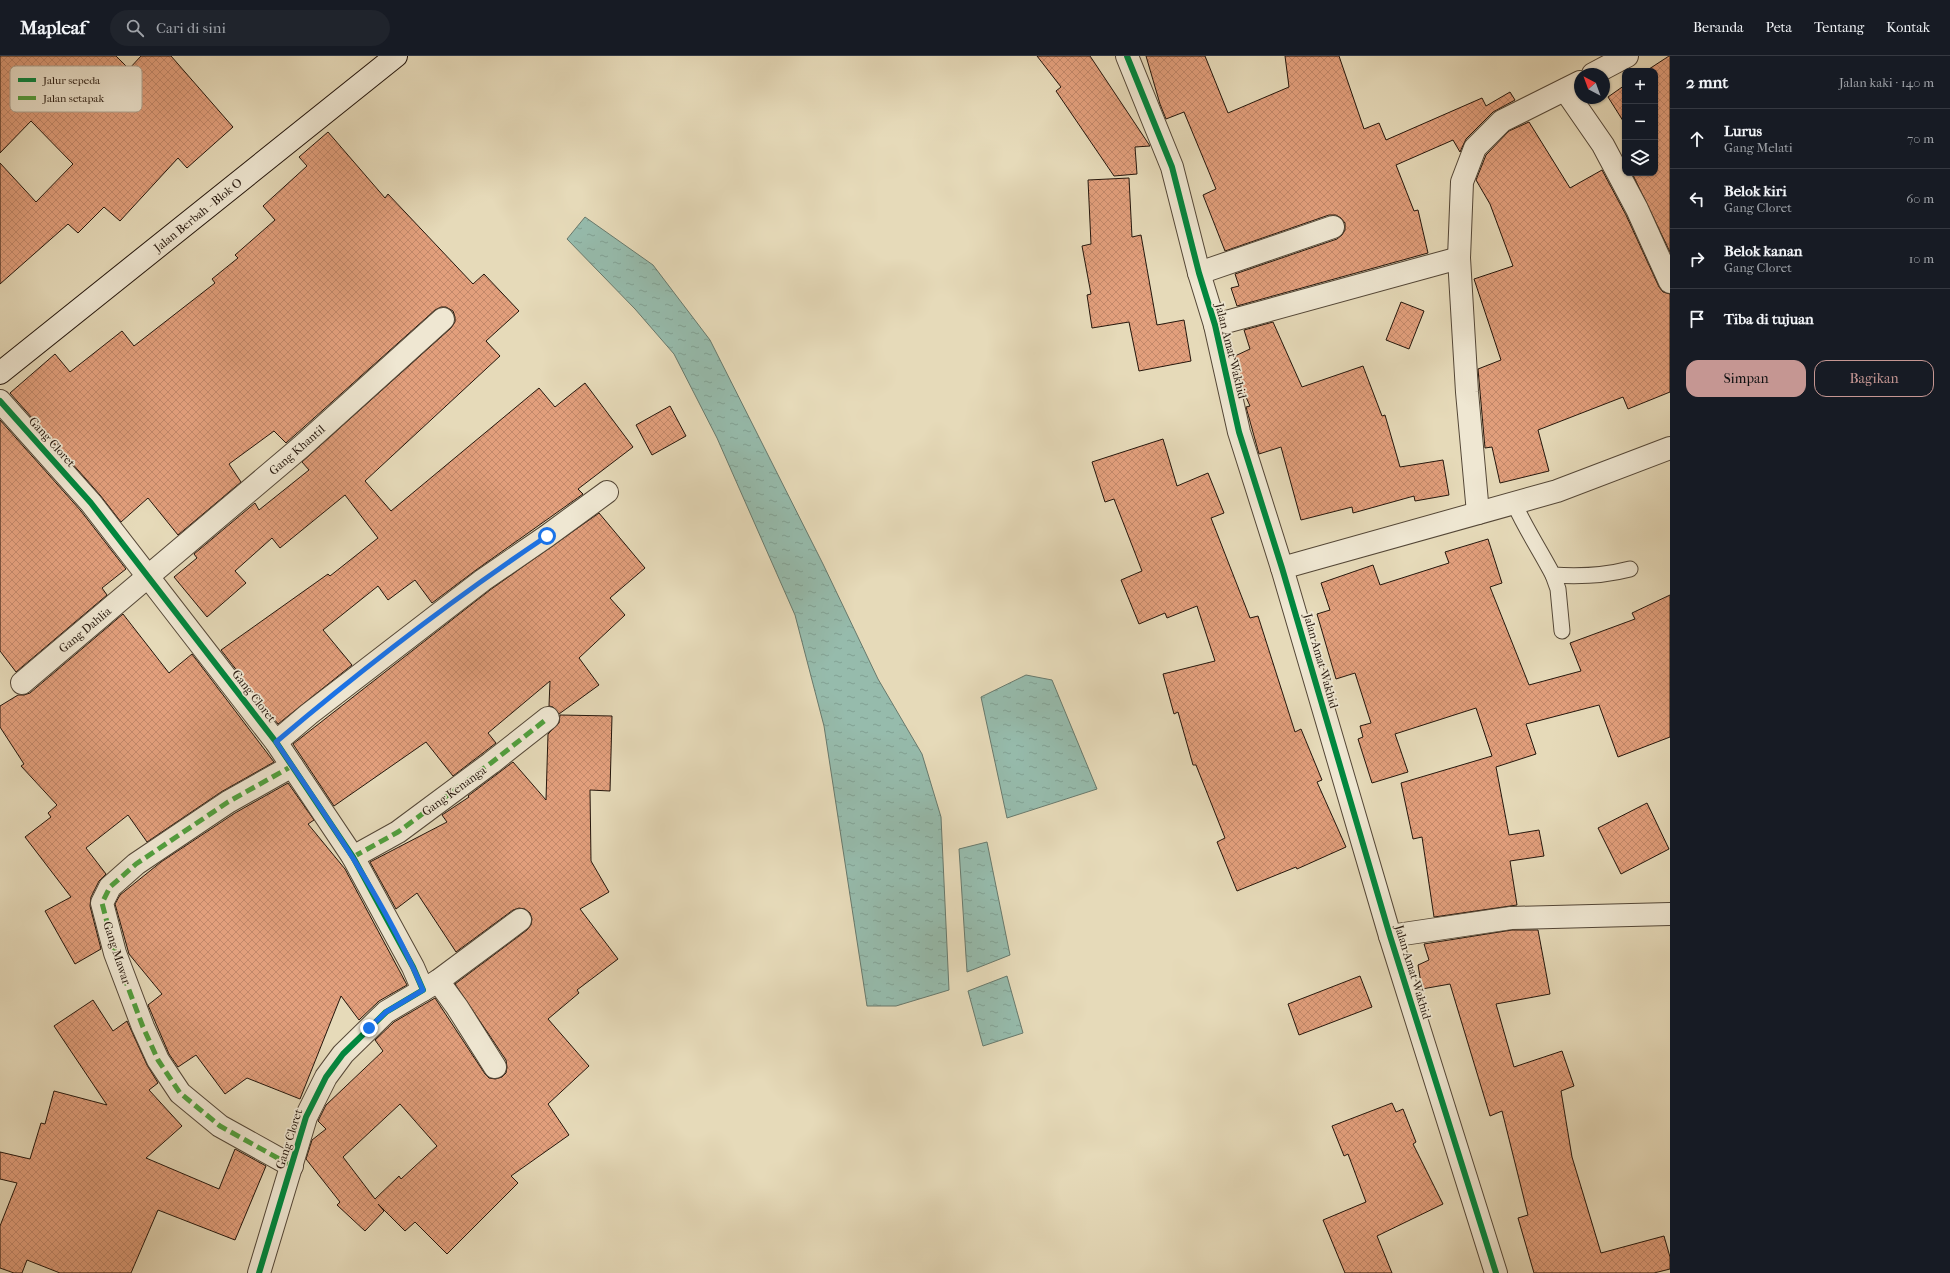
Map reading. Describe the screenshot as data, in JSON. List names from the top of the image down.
{
  "streets": {
    "street": [
      "Jalan Berbah - Blok O",
      "Jalan Amat Wakhid",
      "Gang Cloret",
      "Gang Khantil",
      "Gang Dahlia",
      "Gang Kenanga",
      "Gang Mawar"
    ]
  },
  "crossings": [
    ["Gang Cloret", "Gang Khantil"],
    ["Gang Cloret", "Gang Dahlia"],
    ["Gang Cloret", "Gang Kenanga"],
    ["Gang Cloret", "Gang Mawar"],
    ["Gang Khantil", "Gang Dahlia"]
  ],
  "legend": ["Jalur sepeda", "Jalan setapak"],
  "north": "top left",
  "page": {
    "header": "Mapleaf",
    "search": "Cari di sini",
    "nav": [
      "Beranda",
      "Peta",
      "Tentang",
      "Kontak"
    ],
    "heading": ["2 mnt", "Jalan kaki · 140 m"],
    "map_buttons": ["+", "−"],
    "list": [
      ["Lurus", "Gang Melati", "70 m"],
      ["Belok kiri", "Gang Cloret", "60 m"],
      ["Belok kanan", "Gang Cloret", "10 m"],
      "Tiba di tujuan"
    ],
    "buttons": ["Simpan", "Bagikan"]
  }
}
